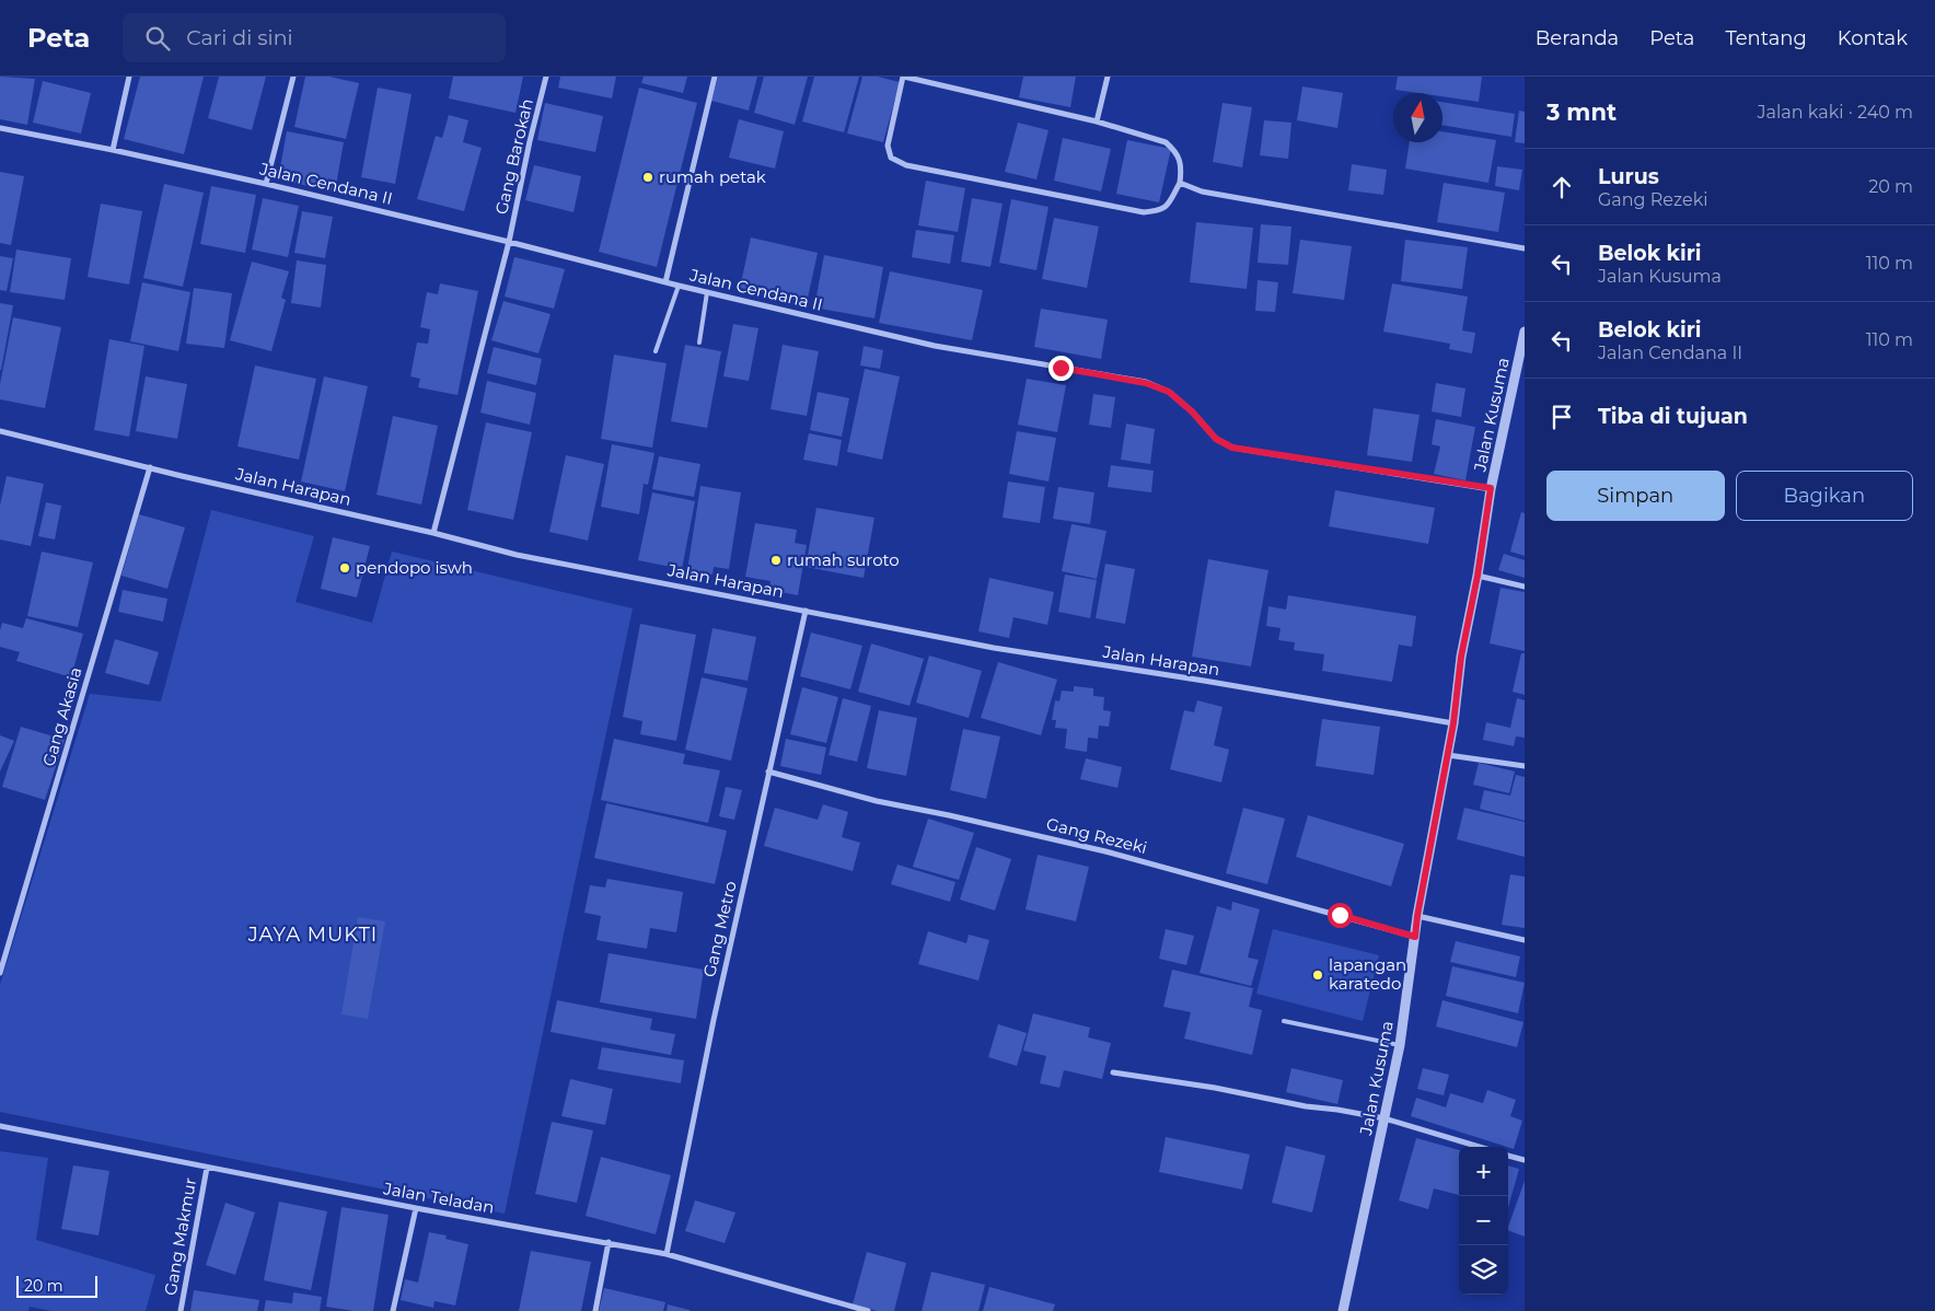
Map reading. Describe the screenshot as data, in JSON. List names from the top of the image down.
{
  "streets": {
    "street": [
      "Gang Barokah",
      "Jalan Cendana II",
      "Jalan Kusuma",
      "Jalan Harapan",
      "Gang Akasia",
      "Gang Rezeki",
      "Gang Metro",
      "Jalan Teladan",
      "Gang Makmur"
    ]
  },
  "crossings": [
    ["Gang Barokah", "Jalan Cendana II"],
    ["Gang Barokah", "Jalan Harapan"],
    ["Jalan Cendana II", "Jalan Kusuma"],
    ["Jalan Kusuma", "Jalan Harapan"],
    ["Jalan Kusuma", "Gang Rezeki"],
    ["Jalan Harapan", "Gang Akasia"],
    ["Jalan Harapan", "Gang Metro"],
    ["Gang Rezeki", "Gang Metro"],
    ["Gang Metro", "Jalan Teladan"],
    ["Jalan Teladan", "Gang Makmur"]
  ],
  "districts": ["JAYA MUKTI"],
  "places": [
    "rumah petak",
    "rumah suroto",
    "pendopo iswh",
    "lapangan karatedo"
  ],
  "scale_bar": "20 m",
  "north": "top",
  "page": {
    "header": "Peta",
    "search": "Cari di sini",
    "nav": [
      "Beranda",
      "Peta",
      "Tentang",
      "Kontak"
    ],
    "heading": ["3 mnt", "Jalan kaki · 240 m"],
    "list": [
      ["Lurus", "Gang Rezeki", "20 m"],
      ["Belok kiri", "Jalan Kusuma", "110 m"],
      ["Belok kiri", "Jalan Cendana II", "110 m"],
      "Tiba di tujuan"
    ],
    "buttons": ["Simpan", "Bagikan"],
    "map_buttons": ["+", "−"],
    "scale": "20 m"
  }
}
